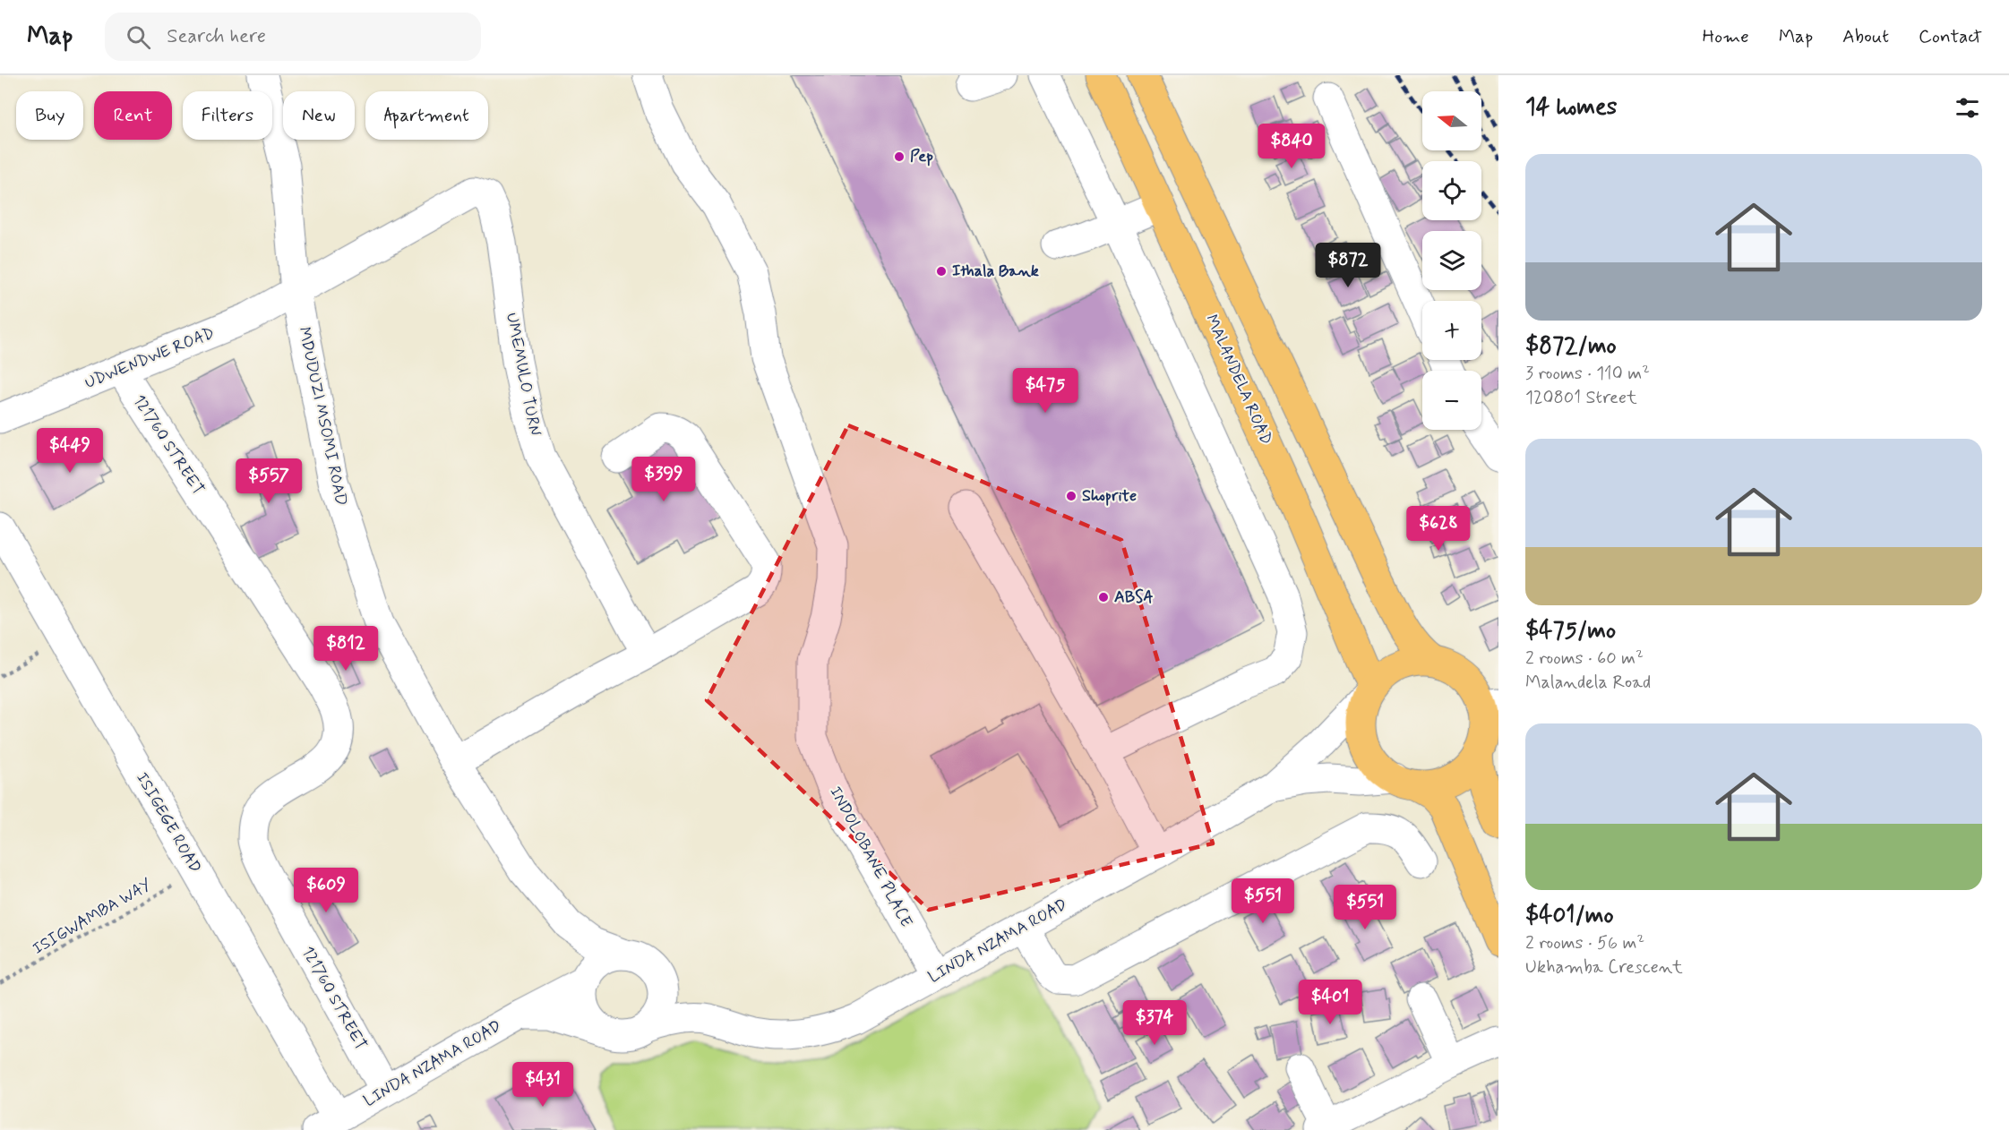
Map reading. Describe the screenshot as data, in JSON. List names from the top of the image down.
{
  "streets": {
    "main road": ["MALANDELA ROAD"],
    "street": [
      "UDWENDWE ROAD",
      "UMEMULO TURN",
      "MDUDUZI MSOMI ROAD",
      "121760 STREET",
      "ISIGEGE ROAD",
      "INDOLOBANE PLACE",
      "LINDA NZAMA ROAD"
    ],
    "path": ["ISIGWAMBA WAY"]
  },
  "crossings": [
    ["UDWENDWE ROAD", "UMEMULO TURN"],
    ["UDWENDWE ROAD", "MDUDUZI MSOMI ROAD"],
    ["UDWENDWE ROAD", "121760 STREET"],
    ["UMEMULO TURN", "MDUDUZI MSOMI ROAD"],
    ["MALANDELA ROAD", "LINDA NZAMA ROAD"],
    ["MDUDUZI MSOMI ROAD", "LINDA NZAMA ROAD"],
    ["121760 STREET", "LINDA NZAMA ROAD"],
    ["ISIGEGE ROAD", "ISIGWAMBA WAY"],
    ["ISIGEGE ROAD", "LINDA NZAMA ROAD"],
    ["INDOLOBANE PLACE", "LINDA NZAMA ROAD"]
  ],
  "places": [
    "Pep",
    "Ithala Bank",
    "Shoprite",
    "ABSA"
  ],
  "north": "left",
  "page": {
    "header": "Map",
    "search": "Search here",
    "nav": [
      "Home",
      "Map",
      "About",
      "Contact"
    ],
    "heading": "14 homes",
    "map_buttons": ["+", "−"],
    "chip": [
      "Buy",
      "Rent",
      "Filters",
      "New",
      "Apartment"
    ],
    "price": [
      "$840",
      "$872",
      "$475",
      "$449",
      "$399",
      "$557",
      "$628",
      "$812",
      "$609",
      "$551",
      "$551",
      "$401",
      "$374",
      "$431"
    ],
    "list": [
      {
        "name": "$872/mo",
        "note": "3 rooms · 110 m² · 120801 Street"
      },
      {
        "name": "$475/mo",
        "note": "2 rooms · 60 m² · Malandela Road"
      },
      {
        "name": "$401/mo",
        "note": "2 rooms · 56 m² · Ukhamba Crescent"
      }
    ]
  }
}
